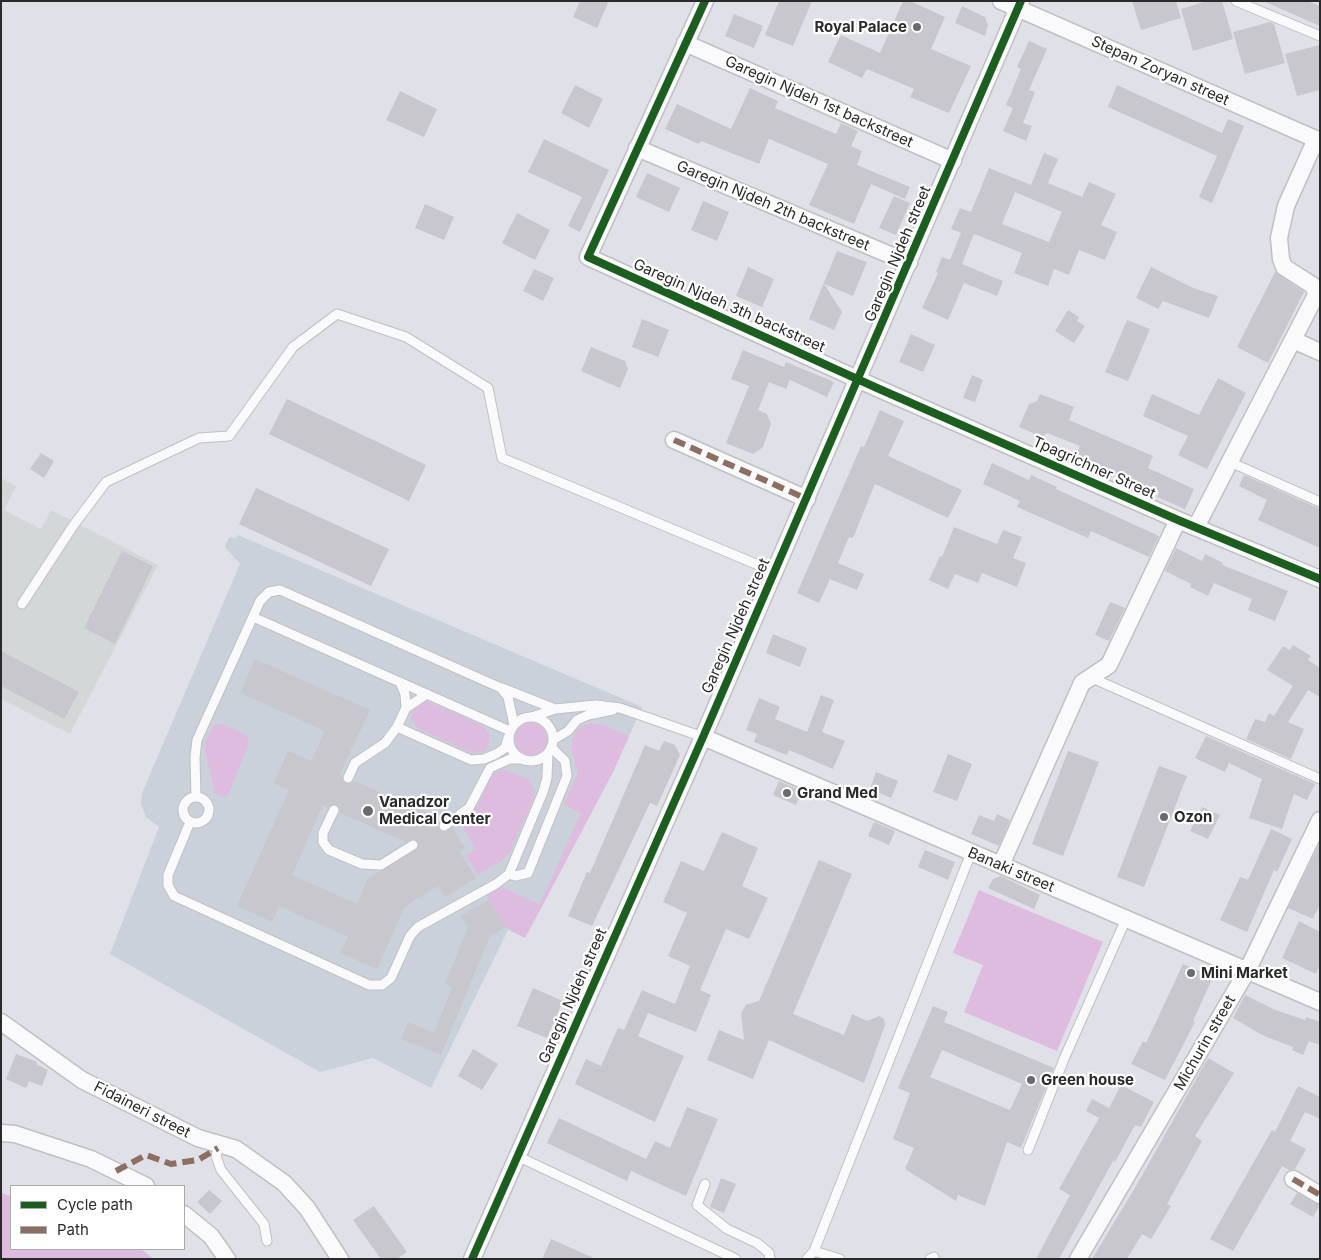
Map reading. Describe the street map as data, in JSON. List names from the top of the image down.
{
  "streets": {
    "street": [
      "Stepan Zoryan street",
      "Garegin Njdeh 1st backstreet",
      "Garegin Njdeh 2th backstreet",
      "Garegin Njdeh street",
      "Garegin Njdeh 3th backstreet",
      "Tpagrichner Street",
      "Banaki street",
      "Michurin street",
      "Fidaineri street"
    ]
  },
  "crossings": [
    ["Stepan Zoryan street", "Garegin Njdeh street"],
    ["Garegin Njdeh 1st backstreet", "Garegin Njdeh street"],
    ["Garegin Njdeh 2th backstreet", "Garegin Njdeh street"],
    ["Garegin Njdeh 2th backstreet", "Garegin Njdeh 3th backstreet"],
    ["Garegin Njdeh street", "Garegin Njdeh 3th backstreet"],
    ["Garegin Njdeh street", "Tpagrichner Street"],
    ["Garegin Njdeh street", "Banaki street"],
    ["Garegin Njdeh 3th backstreet", "Tpagrichner Street"],
    ["Banaki street", "Michurin street"]
  ],
  "places": [
    "Royal Palace",
    "Grand Med",
    "Vanadzor Medical Center",
    "Ozon",
    "Mini Market",
    "Green house"
  ],
  "legend": ["Cycle path", "Path"]
}
